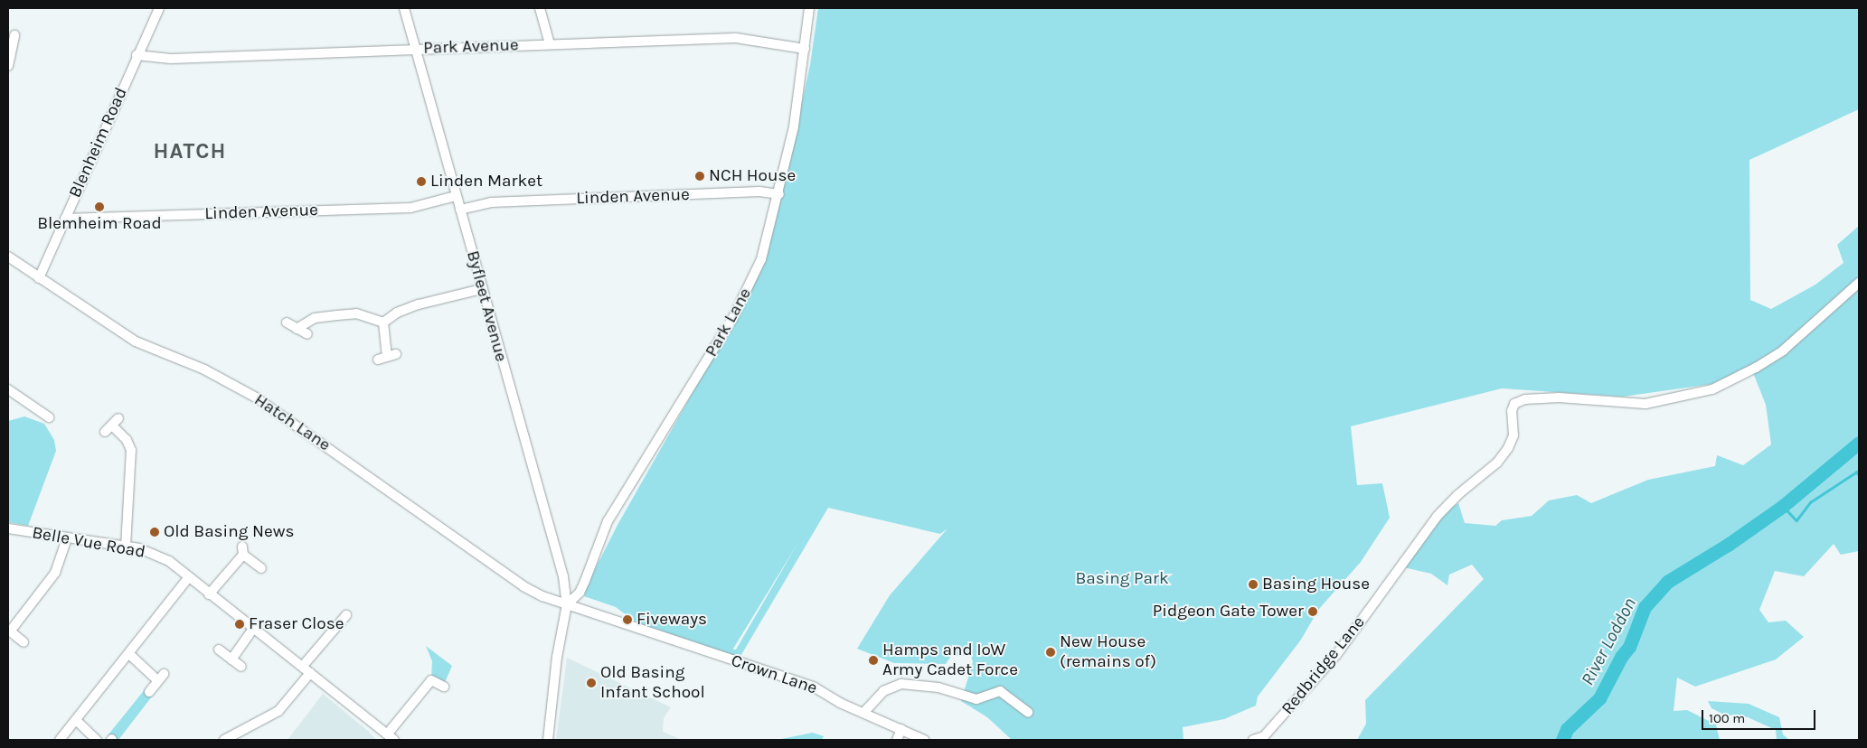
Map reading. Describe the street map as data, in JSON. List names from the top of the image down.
{
  "streets": {
    "street": [
      "Park Avenue",
      "Blenheim Road",
      "Linden Avenue",
      "Byfleet Avenue",
      "Park Lane",
      "Hatch Lane",
      "Belle Vue Road",
      "Redbridge Lane",
      "Crown Lane"
    ]
  },
  "crossings": [
    ["Park Avenue", "Blenheim Road"],
    ["Park Avenue", "Byfleet Avenue"],
    ["Park Avenue", "Park Lane"],
    ["Blenheim Road", "Linden Avenue"],
    ["Blenheim Road", "Hatch Lane"],
    ["Linden Avenue", "Byfleet Avenue"],
    ["Linden Avenue", "Park Lane"],
    ["Byfleet Avenue", "Park Lane"],
    ["Byfleet Avenue", "Hatch Lane"],
    ["Byfleet Avenue", "Crown Lane"],
    ["Park Lane", "Hatch Lane"],
    ["Park Lane", "Crown Lane"],
    ["Hatch Lane", "Crown Lane"]
  ],
  "districts": ["HATCH"],
  "water": ["River Loddon"],
  "parks": ["Basing Park"],
  "places": [
    "NCH House",
    "Linden Market",
    "Blemheim Road",
    "Old Basing News",
    "Basing House",
    "Pidgeon Gate Tower",
    "Fiveways",
    "Fraser Close",
    "New House (remains of)",
    "Hamps and IoW Army Cadet Force",
    "Old Basing Infant School"
  ],
  "scale_bar": "100 m"
}
